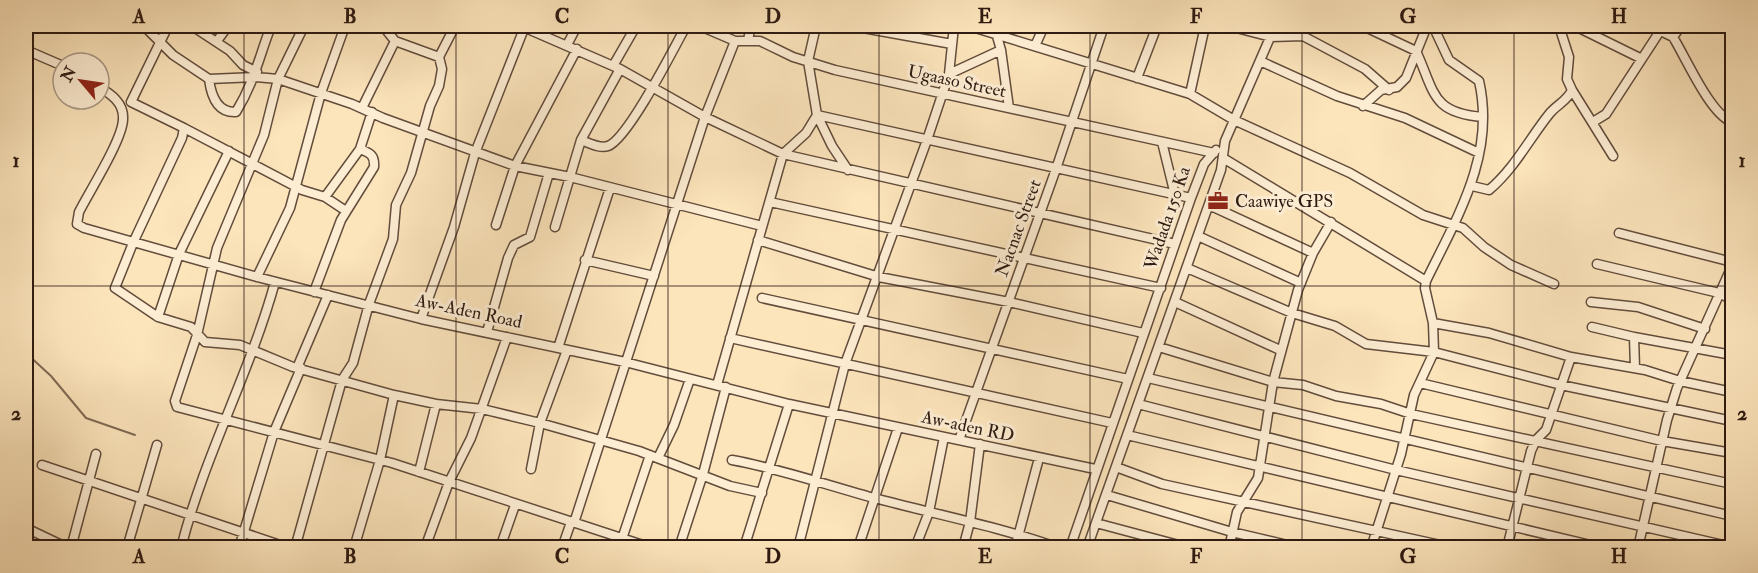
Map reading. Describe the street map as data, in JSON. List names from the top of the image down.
{
  "streets": {
    "street": [
      "Ugaaso Street",
      "Wadada 150 Ka",
      "Nacnac Street",
      "Aw-Aden Road",
      "Aw-aden RD"
    ]
  },
  "crossings": [
    ["Ugaaso Street", "Wadada 150 Ka"],
    ["Ugaaso Street", "Nacnac Street"],
    ["Wadada 150 Ka", "Aw-aden RD"],
    ["Nacnac Street", "Aw-aden RD"],
    ["Aw-Aden Road", "Aw-aden RD"]
  ],
  "places": {
    "office": ["Caawiye GPS"]
  },
  "north": "top left",
  "grid": {
    "columns": [
      "A",
      "B",
      "C",
      "D",
      "E",
      "F",
      "G",
      "H"
    ],
    "rows": ["1", "2"]
  }
}
